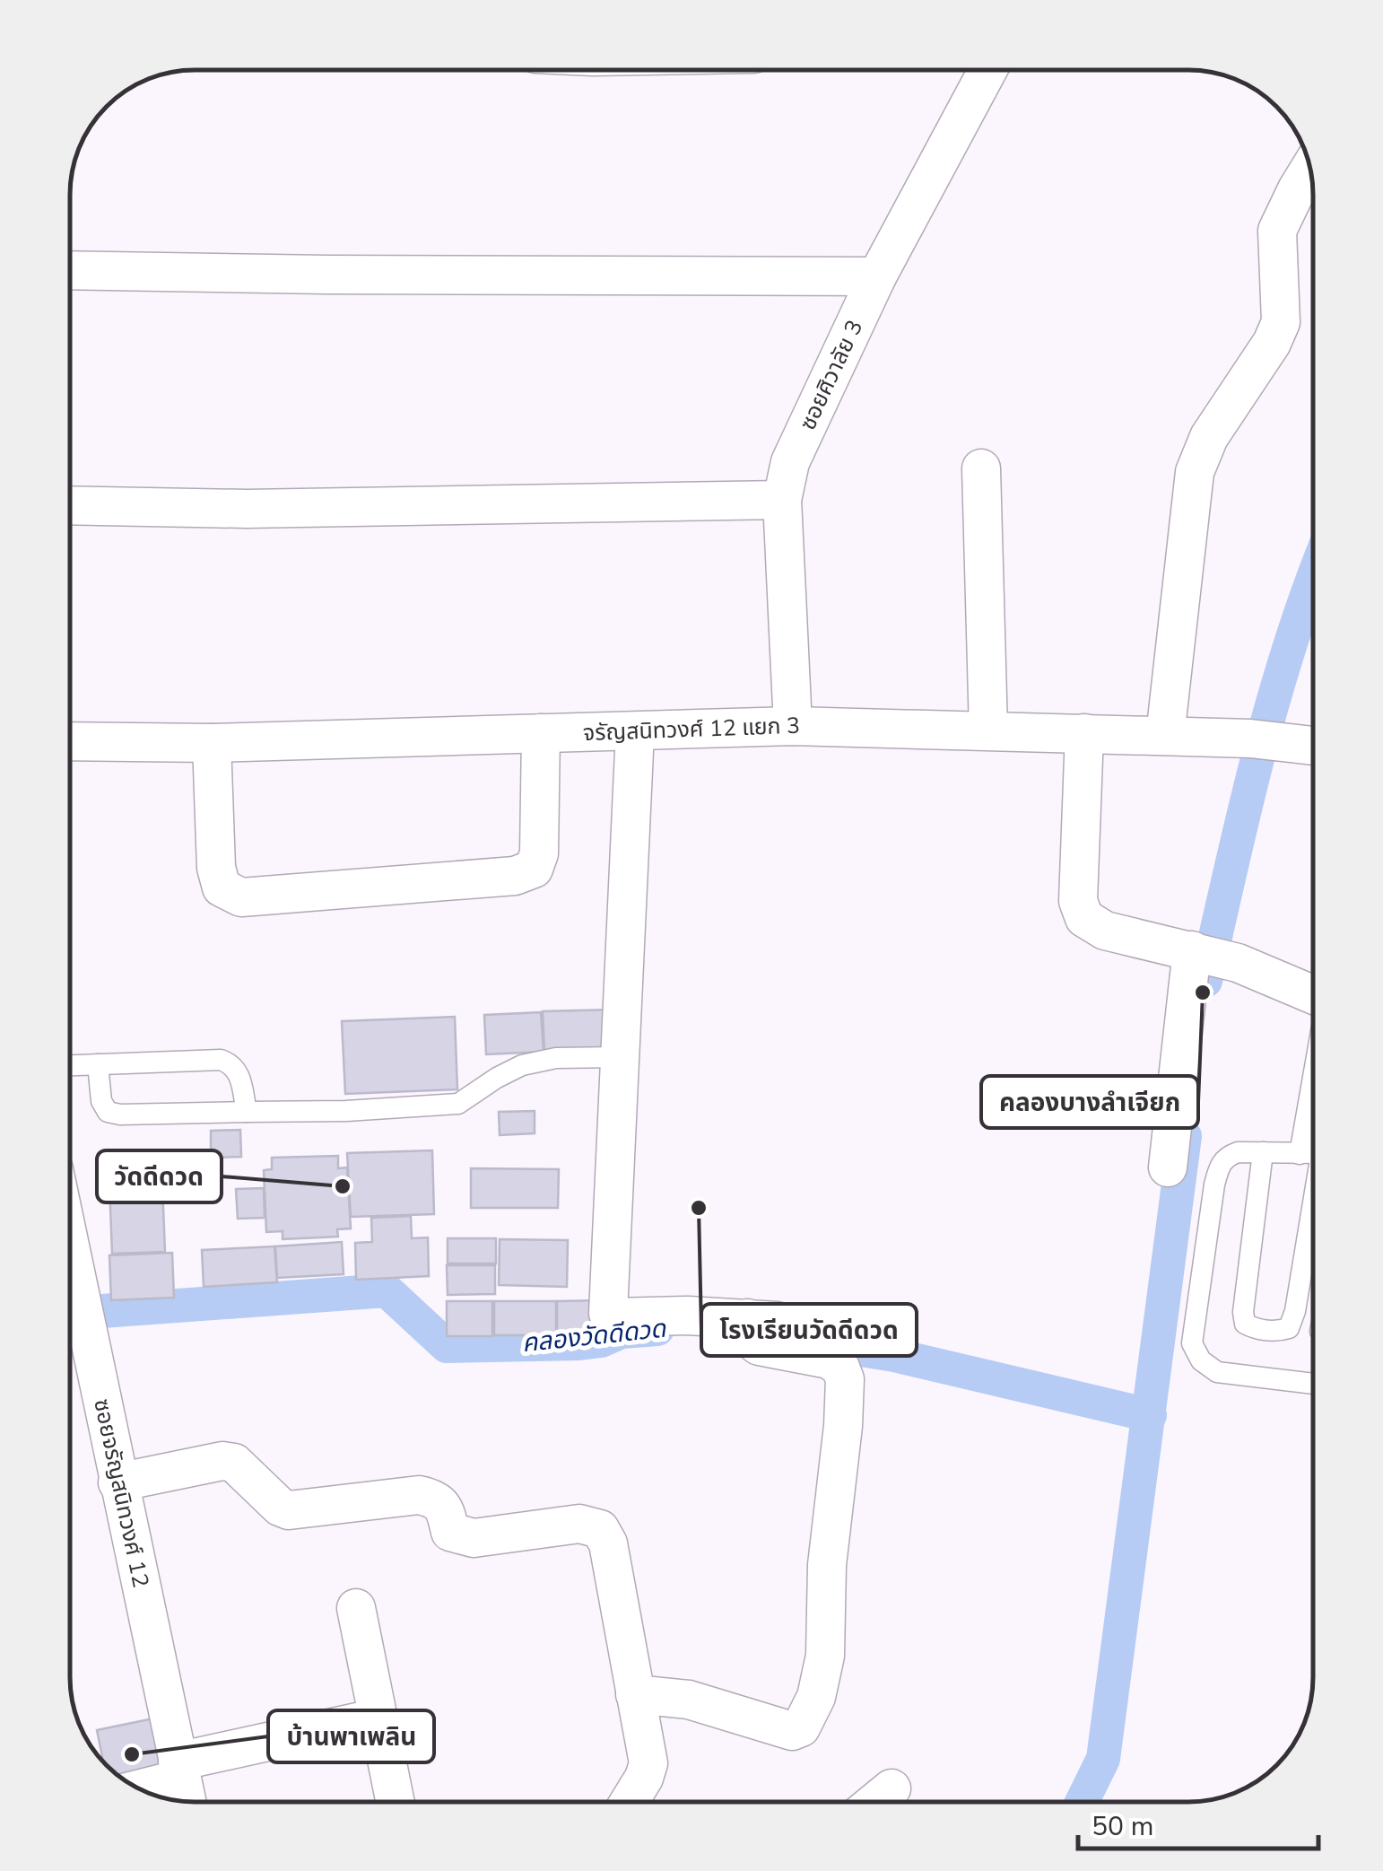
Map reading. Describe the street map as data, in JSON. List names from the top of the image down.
{
  "streets": {
    "street": ["ซอยศิวาลัย 3", "จรัญสนิทวงศ์ 12 แยก 3", "ซอยจรัญสนิทวงศ์ 12"]
  },
  "crossings": [
    ["ซอยศิวาลัย 3", "จรัญสนิทวงศ์ 12 แยก 3"]
  ],
  "water": ["คลองวัดดีดวด"],
  "places": [
    "คลองบางลำเจียก",
    "วัดดีดวด",
    "โรงเรียนวัดดีดวด",
    "บ้านพาเพลิน"
  ],
  "scale_bar": "50 m"
}
